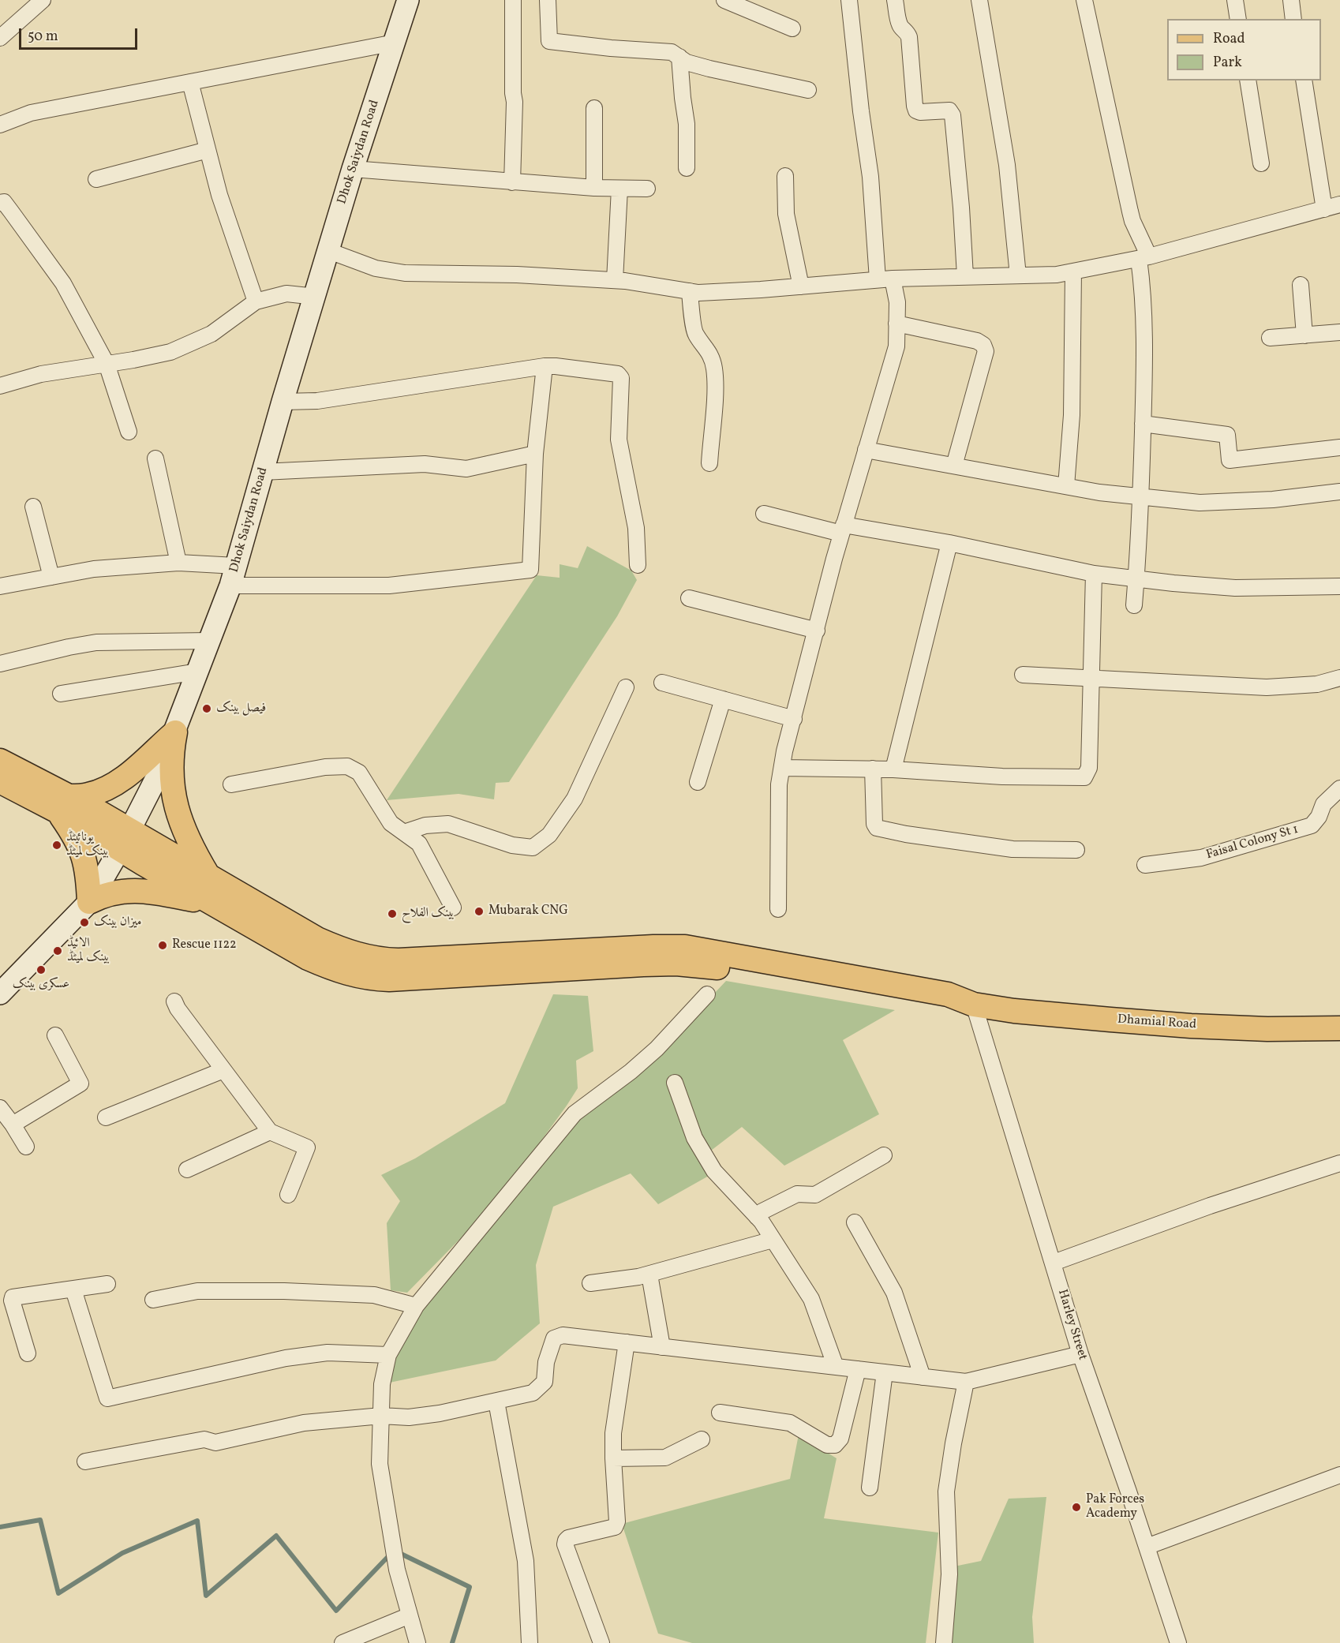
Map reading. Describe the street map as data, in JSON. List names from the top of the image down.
{
  "streets": {
    "main road": ["Dhok Saiydan Road", "Dhamial Road"],
    "street": ["Faisal Colony St 1", "Harley Street"]
  },
  "crossings": [
    ["Dhamial Road", "Harley Street"]
  ],
  "places": [
    "فیصل بینک",
    "یونائیٹڈ بینک لمیٹڈ",
    "Mubarak CNG",
    "بینک الفلاح",
    "میزان بینک",
    "Rescue 1122",
    "الائیڈ بینک لمیٹڈ",
    "عسکری بینک",
    "Pak Forces Academy"
  ],
  "legend": ["Road", "Park"],
  "scale_bar": "50 m"
}
